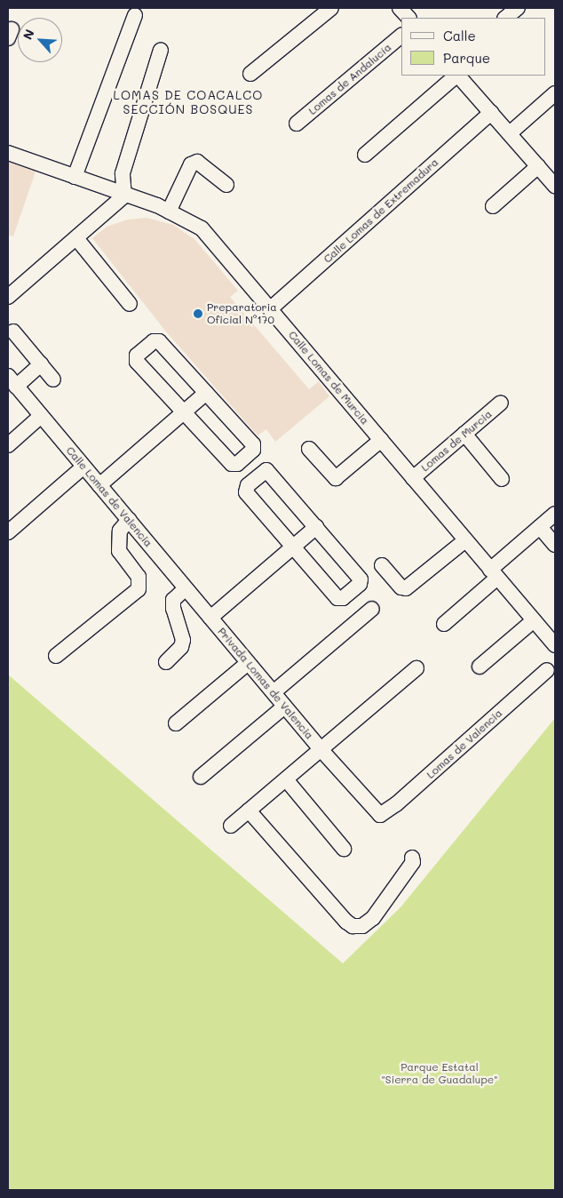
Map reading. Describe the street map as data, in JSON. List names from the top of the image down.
{
  "streets": {
    "street": [
      "Lomas de Andalucía",
      "Calle Lomas de Extremadura",
      "Calle Lomas de Murcia",
      "Lomas de Murcia",
      "Calle Lomas de Valencia",
      "Privada Lomas de Valencia",
      "Lomas de Valencia"
    ]
  },
  "crossings": [
    ["Calle Lomas de Extremadura", "Calle Lomas de Murcia"],
    ["Calle Lomas de Murcia", "Lomas de Murcia"],
    ["Calle Lomas de Valencia", "Privada Lomas de Valencia"],
    ["Privada Lomas de Valencia", "Lomas de Valencia"]
  ],
  "districts": ["LOMAS DE COACALCO SECCIÓN BOSQUES"],
  "parks": ["Parque Estatal \"Sierra de Guadalupe\""],
  "places": ["Preparatoria Oficial N°170"],
  "legend": ["Calle", "Parque"],
  "north": "top left"
}
